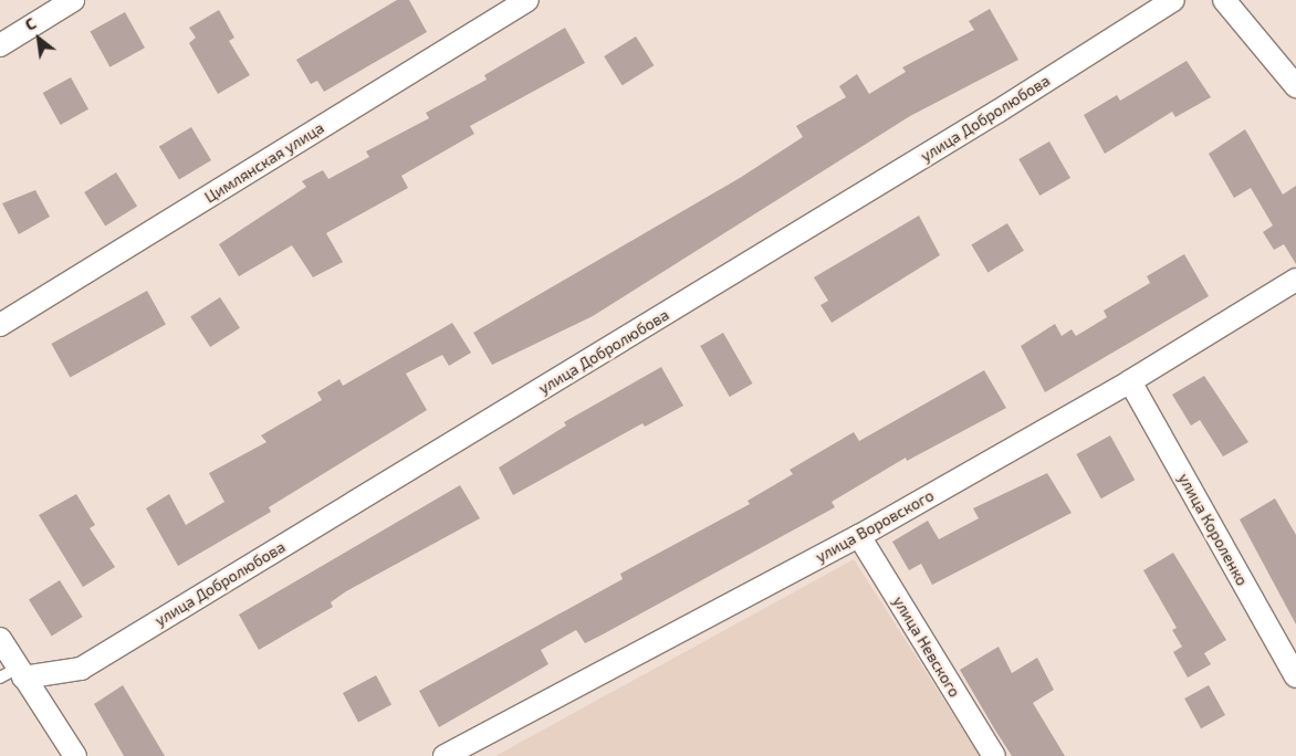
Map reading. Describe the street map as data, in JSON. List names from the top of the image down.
{
  "streets": {
    "street": [
      "улица Добролюбова",
      "Цимлянская улица",
      "улица Воровского",
      "улица Короленко",
      "улица Невского"
    ]
  },
  "crossings": [
    ["улица Воровского", "улица Короленко"],
    ["улица Воровского", "улица Невского"]
  ],
  "north": "top left"
}
